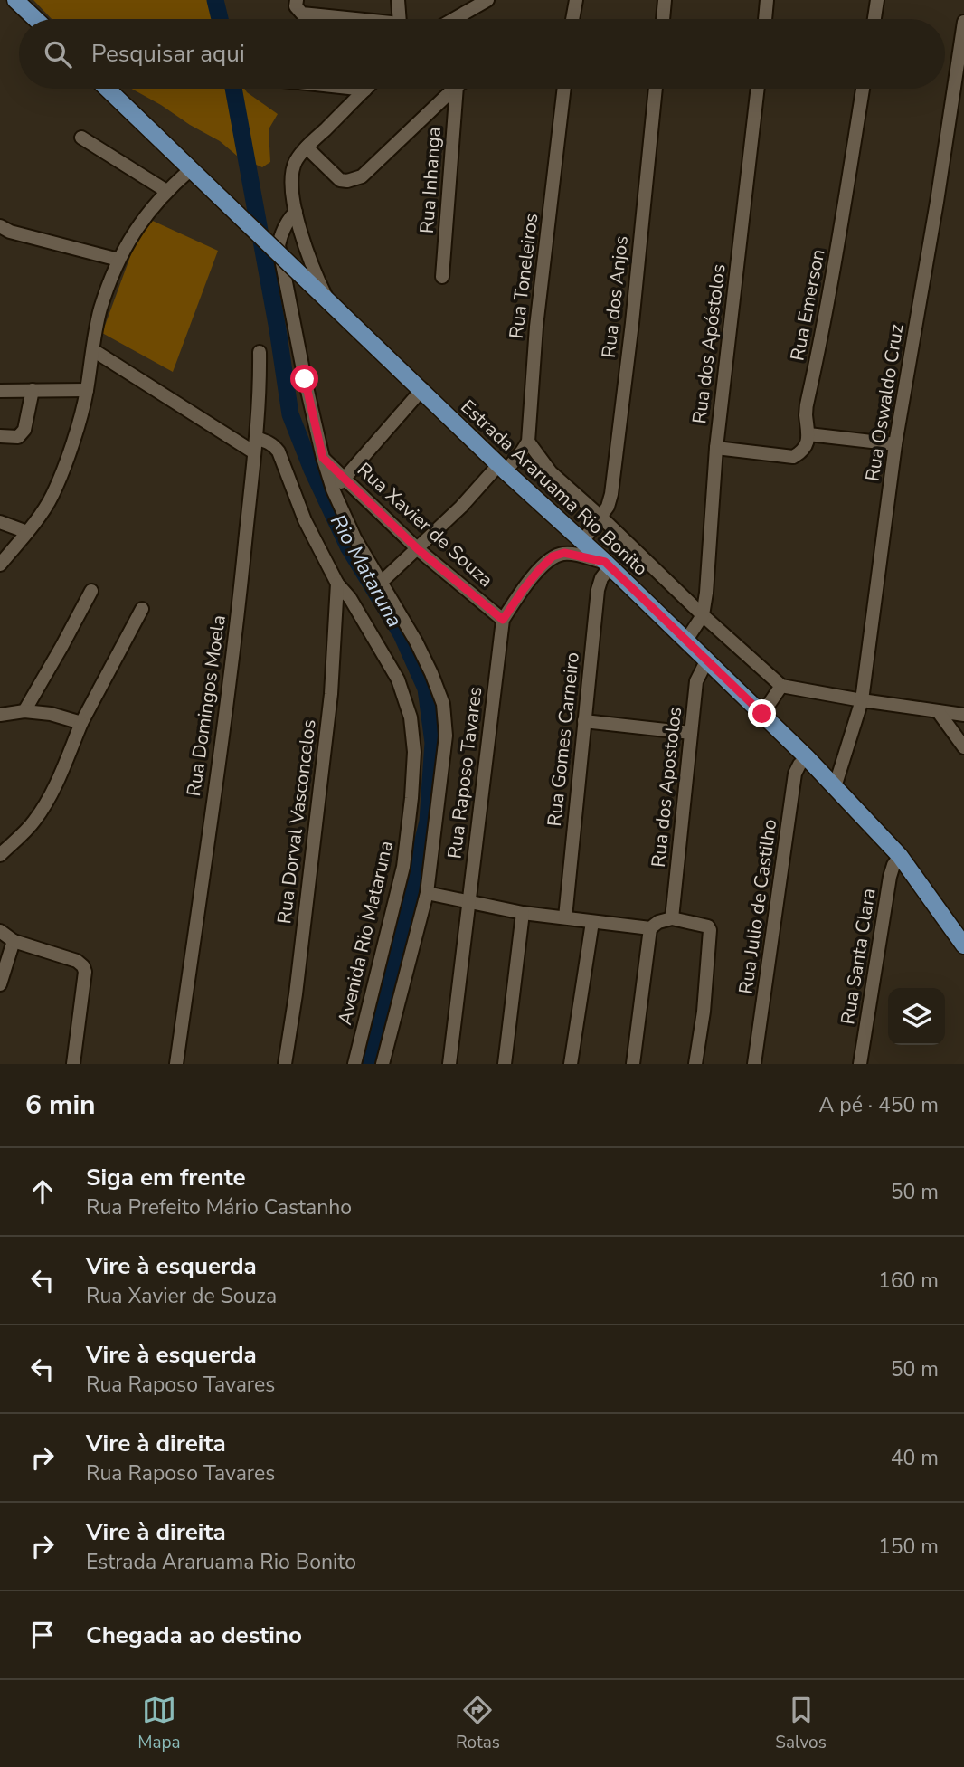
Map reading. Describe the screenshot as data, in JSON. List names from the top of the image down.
{
  "streets": {
    "main road": ["Estrada Araruama Rio Bonito"],
    "street": [
      "Rua Inhanga",
      "Rua Toneleiros",
      "Rua dos Anjos",
      "Rua Emerson",
      "Rua dos Apóstolos",
      "Rua Oswaldo Cruz",
      "Rua Xavier de Souza",
      "Rua Domingos Moela",
      "Rua Gomes Carneiro",
      "Rua Raposo Tavares",
      "Rua dos Apostolos",
      "Rua Dorval Vasconcelos",
      "Rua Julio de Castilho",
      "Avenida Rio Mataruna",
      "Rua Santa Clara"
    ]
  },
  "crossings": [
    ["Rua dos Anjos", "Estrada Araruama Rio Bonito"],
    ["Rua dos Apóstolos", "Estrada Araruama Rio Bonito"],
    ["Rua Oswaldo Cruz", "Estrada Araruama Rio Bonito"],
    ["Estrada Araruama Rio Bonito", "Rua Gomes Carneiro"],
    ["Estrada Araruama Rio Bonito", "Rua Raposo Tavares"],
    ["Estrada Araruama Rio Bonito", "Rua dos Apostolos"],
    ["Estrada Araruama Rio Bonito", "Rua Julio de Castilho"],
    ["Estrada Araruama Rio Bonito", "Rua Santa Clara"],
    ["Rua Xavier de Souza", "Rua Raposo Tavares"],
    ["Rua Domingos Moela", "Avenida Rio Mataruna"],
    ["Rua Gomes Carneiro", "Rua Raposo Tavares"],
    ["Rua Dorval Vasconcelos", "Avenida Rio Mataruna"]
  ],
  "water": ["Rio Mataruna"],
  "page": {
    "search": "Pesquisar aqui",
    "heading": ["6 min", "A pé · 450 m"],
    "list": [
      ["Siga em frente", "Rua Prefeito Mário Castanho", "50 m"],
      ["Vire à esquerda", "Rua Xavier de Souza", "160 m"],
      ["Vire à esquerda", "Rua Raposo Tavares", "50 m"],
      ["Vire à direita", "Rua Raposo Tavares", "40 m"],
      ["Vire à direita", "Estrada Araruama Rio Bonito", "150 m"],
      "Chegada ao destino"
    ],
    "nav": ["Mapa", "Rotas", "Salvos"]
  }
}
